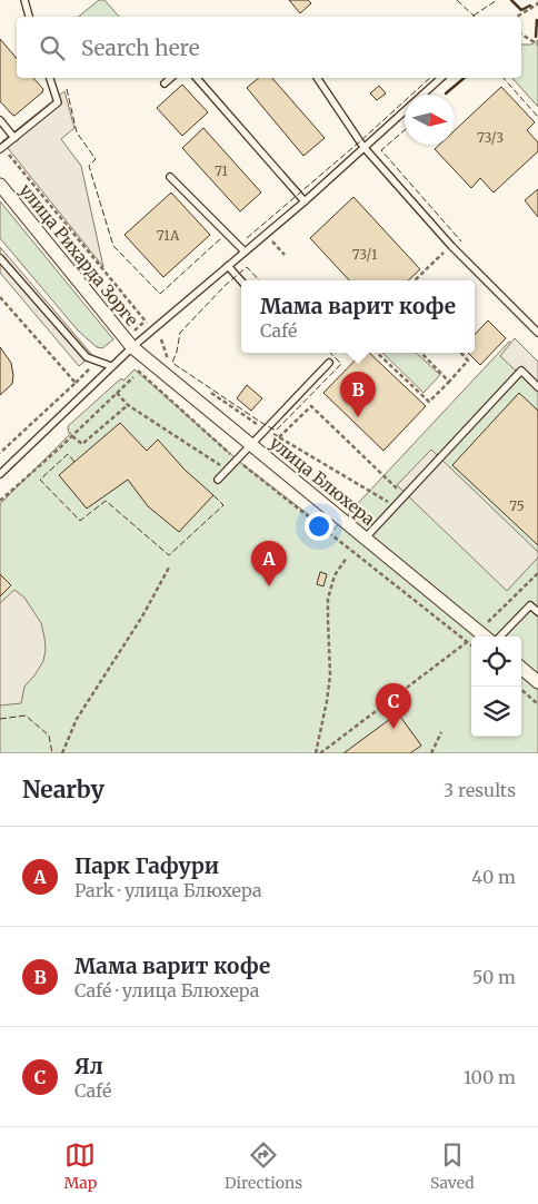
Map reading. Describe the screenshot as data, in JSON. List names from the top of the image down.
{
  "streets": {
    "street": ["улица Рихарда Зорге", "улица Блюхера"]
  },
  "crossings": [
    ["улица Рихарда Зорге", "улица Блюхера"]
  ],
  "house_numbers": [
    "73/3",
    "71",
    "71А",
    "73/1",
    "75"
  ],
  "north": "right",
  "page": {
    "search": "Search here",
    "popup": ["Мама варит кофе", "Café"],
    "pins": ["B", "A", "C"],
    "heading": ["Nearby", "3 results"],
    "list": [
      {
        "mark": "A",
        "name": "Парк Гафури",
        "note": "Park · улица Блюхера",
        "value": "40 m"
      },
      {
        "mark": "B",
        "name": "Мама варит кофе",
        "note": "Café · улица Блюхера",
        "value": "50 m"
      },
      {
        "mark": "C",
        "name": "Ял",
        "note": "Café",
        "value": "100 m"
      }
    ],
    "nav": ["Map", "Directions", "Saved"]
  }
}
